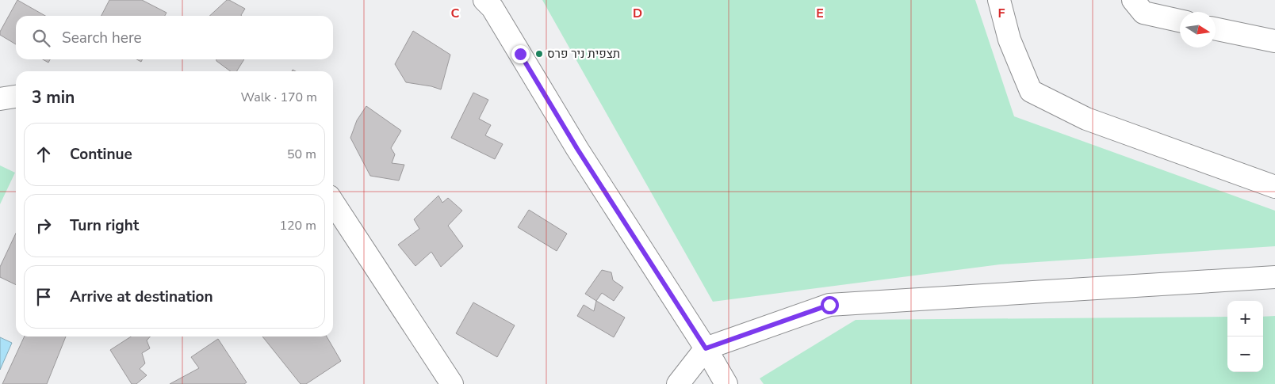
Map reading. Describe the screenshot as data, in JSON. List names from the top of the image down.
{
  "places": ["תצפית ניר פרס"],
  "north": "right",
  "page": {
    "search": "Search here",
    "heading": ["3 min", "Walk · 170 m"],
    "list": [
      ["Continue", "50 m"],
      ["Turn right", "120 m"],
      "Arrive at destination"
    ],
    "map_buttons": ["+", "−"]
  },
  "grid": {
    "columns": [
      "C",
      "D",
      "E",
      "F"
    ]
  }
}
